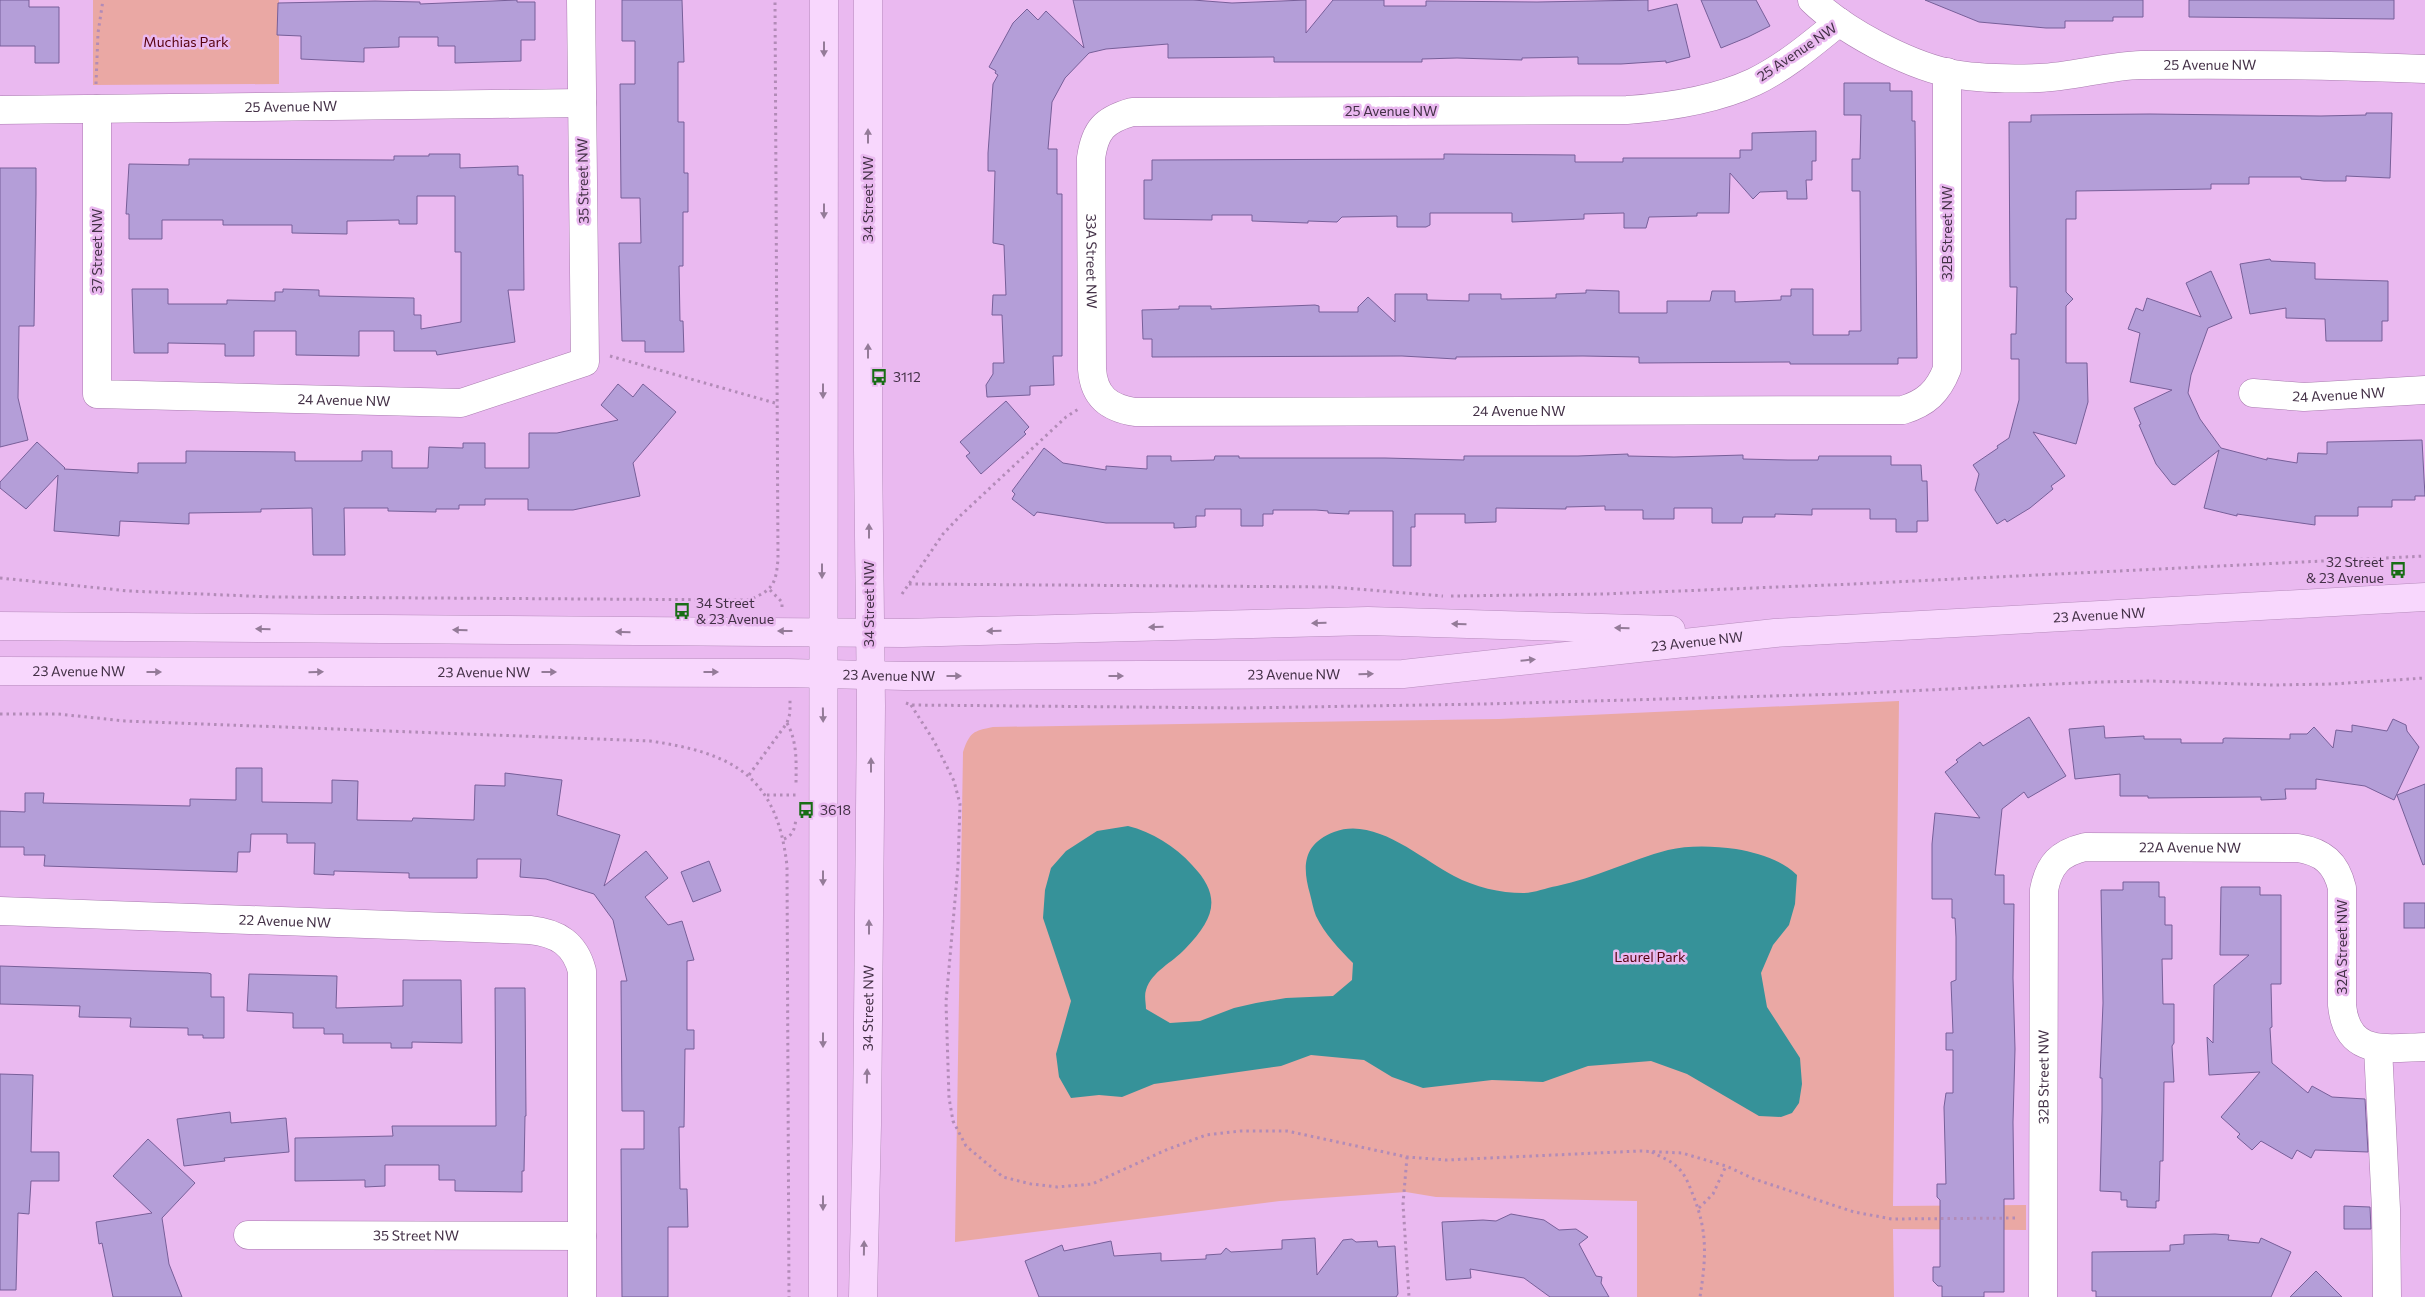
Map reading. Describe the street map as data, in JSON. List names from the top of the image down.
{
  "streets": {
    "main road": ["34 Street NW", "23 Avenue NW"],
    "street": [
      "25 Avenue NW",
      "35 Street NW",
      "32B Street NW",
      "37 Street NW",
      "33A Street NW",
      "24 Avenue NW",
      "22A Avenue NW",
      "22 Avenue NW",
      "32A Street NW"
    ]
  },
  "crossings": [
    ["25 Avenue NW", "35 Street NW"],
    ["25 Avenue NW", "32B Street NW"],
    ["25 Avenue NW", "37 Street NW"],
    ["25 Avenue NW", "33A Street NW"],
    ["35 Street NW", "24 Avenue NW"],
    ["35 Street NW", "22 Avenue NW"],
    ["34 Street NW", "23 Avenue NW"],
    ["32B Street NW", "24 Avenue NW"],
    ["32B Street NW", "22A Avenue NW"],
    ["37 Street NW", "24 Avenue NW"],
    ["33A Street NW", "24 Avenue NW"],
    ["22A Avenue NW", "32A Street NW"]
  ],
  "parks": ["Muchias Park", "Laurel Park"],
  "places": {
    "bus stop": [
      "3112",
      "32 Street & 23 Avenue",
      "34 Street & 23 Avenue",
      "3618"
    ]
  }
}
